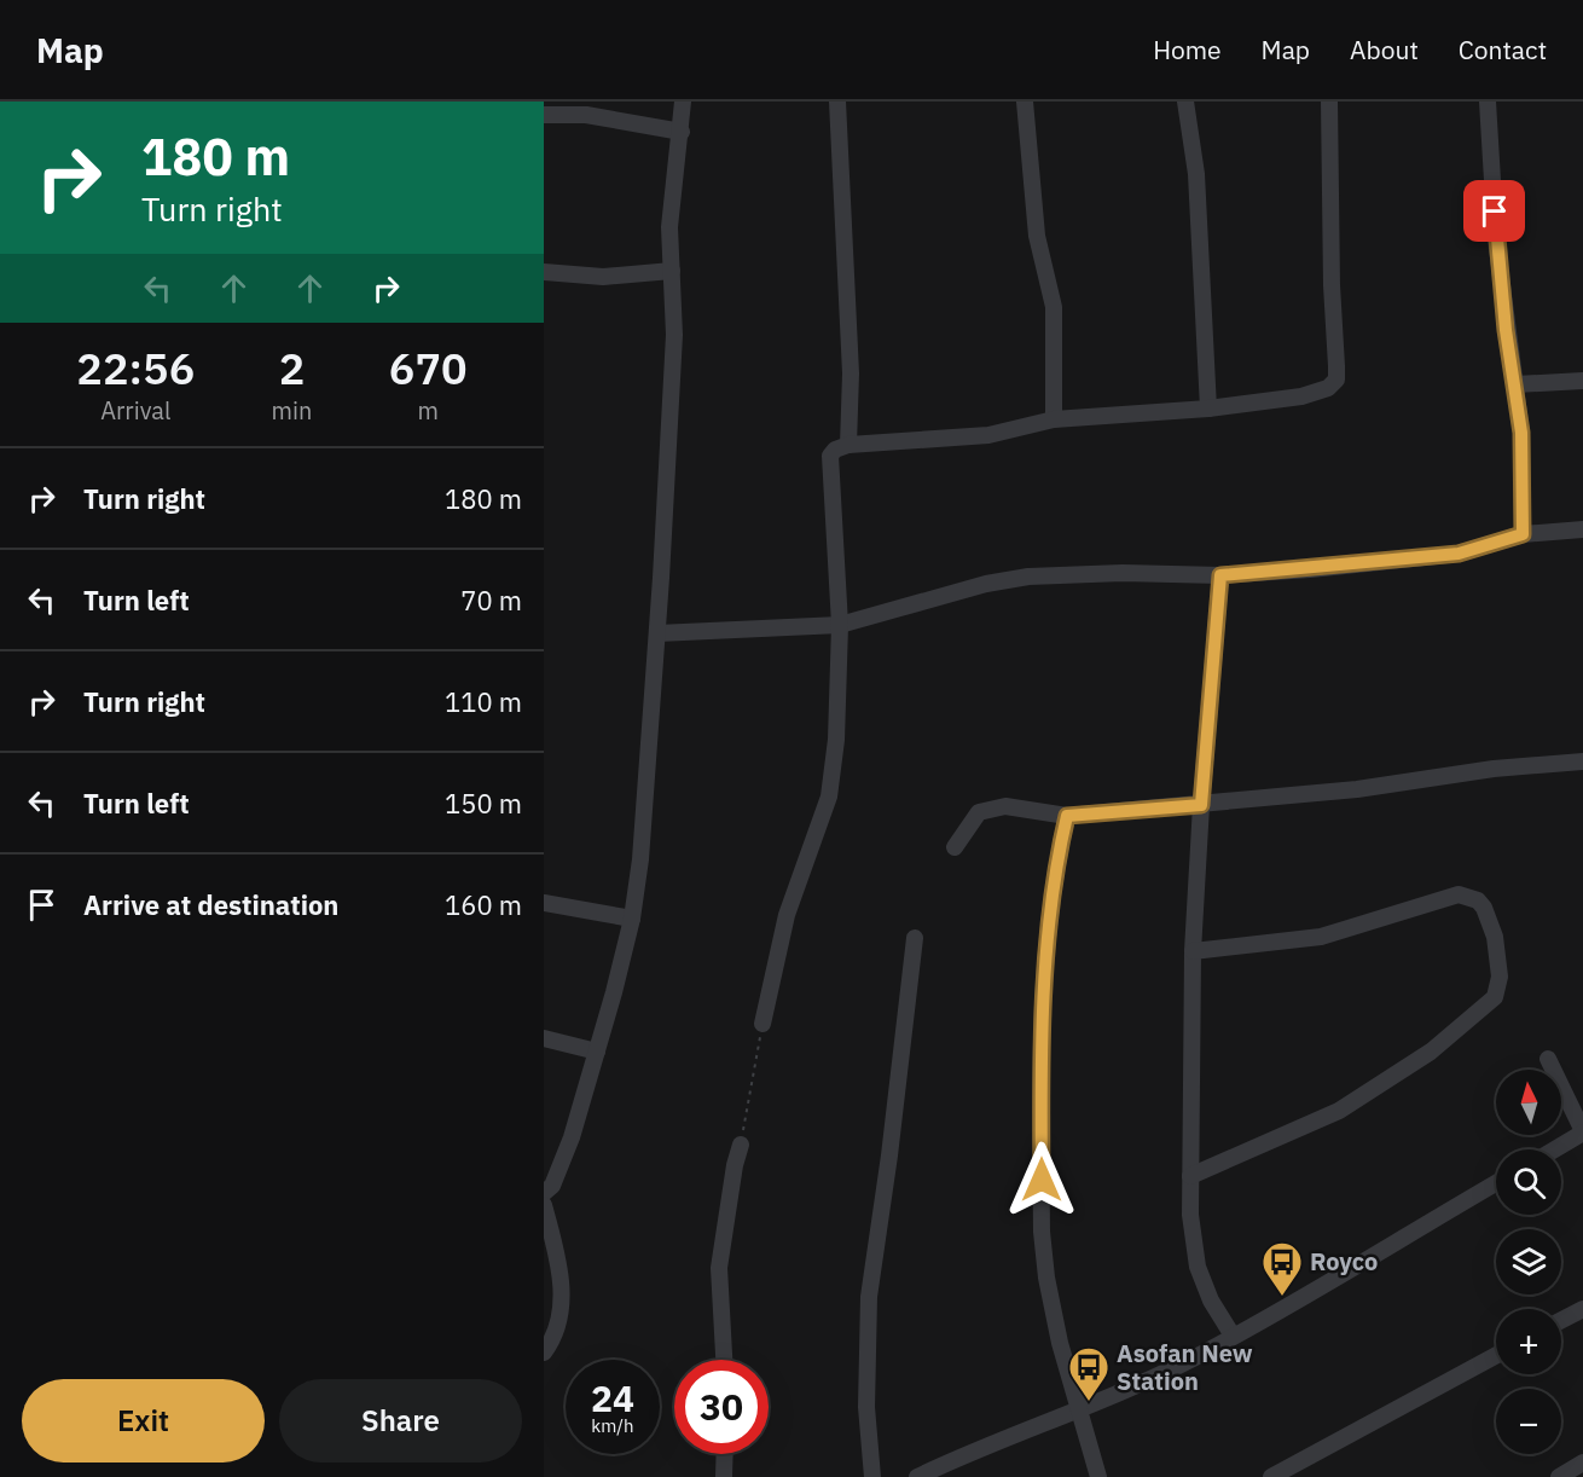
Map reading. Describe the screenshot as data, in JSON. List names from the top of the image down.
{
  "places": {
    "bus stop": ["Royco", "Asofan New Station"]
  },
  "north": "top",
  "page": {
    "header": "Map",
    "nav": [
      "Home",
      "Map",
      "About",
      "Contact"
    ],
    "turn": ["180 m", "Turn right"],
    "eta": [
      "22:56",
      "Arrival",
      "2",
      "min",
      "670",
      "m"
    ],
    "list": [
      {
        "name": "Turn right",
        "value": "180 m"
      },
      {
        "name": "Turn left",
        "value": "70 m"
      },
      {
        "name": "Turn right",
        "value": "110 m"
      },
      {
        "name": "Turn left",
        "value": "150 m"
      },
      {
        "name": "Arrive at destination",
        "value": "160 m"
      }
    ],
    "map_buttons": ["+", "−"],
    "speed": "24 km/h",
    "limit": "30",
    "buttons": ["Exit", "Share"]
  }
}
